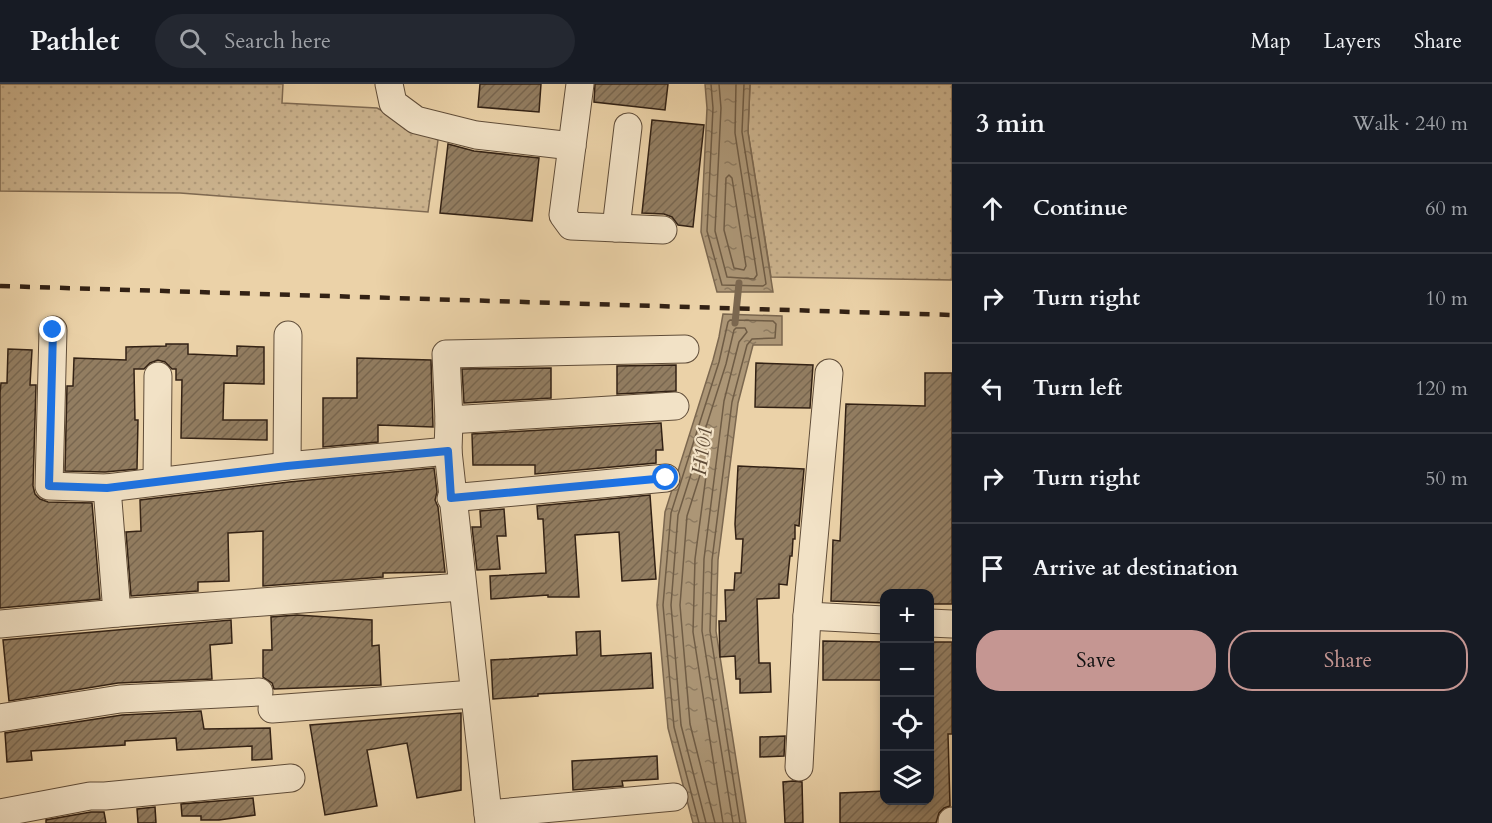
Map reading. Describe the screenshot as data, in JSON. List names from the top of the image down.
{
  "water": ["H101"],
  "page": {
    "header": "Pathlet",
    "search": "Search here",
    "nav": ["Map", "Layers", "Share"],
    "heading": ["3 min", "Walk · 240 m"],
    "list": [
      ["Continue", "60 m"],
      ["Turn right", "10 m"],
      ["Turn left", "120 m"],
      ["Turn right", "50 m"],
      "Arrive at destination"
    ],
    "map_buttons": ["+", "−"],
    "buttons": ["Save", "Share"]
  }
}
